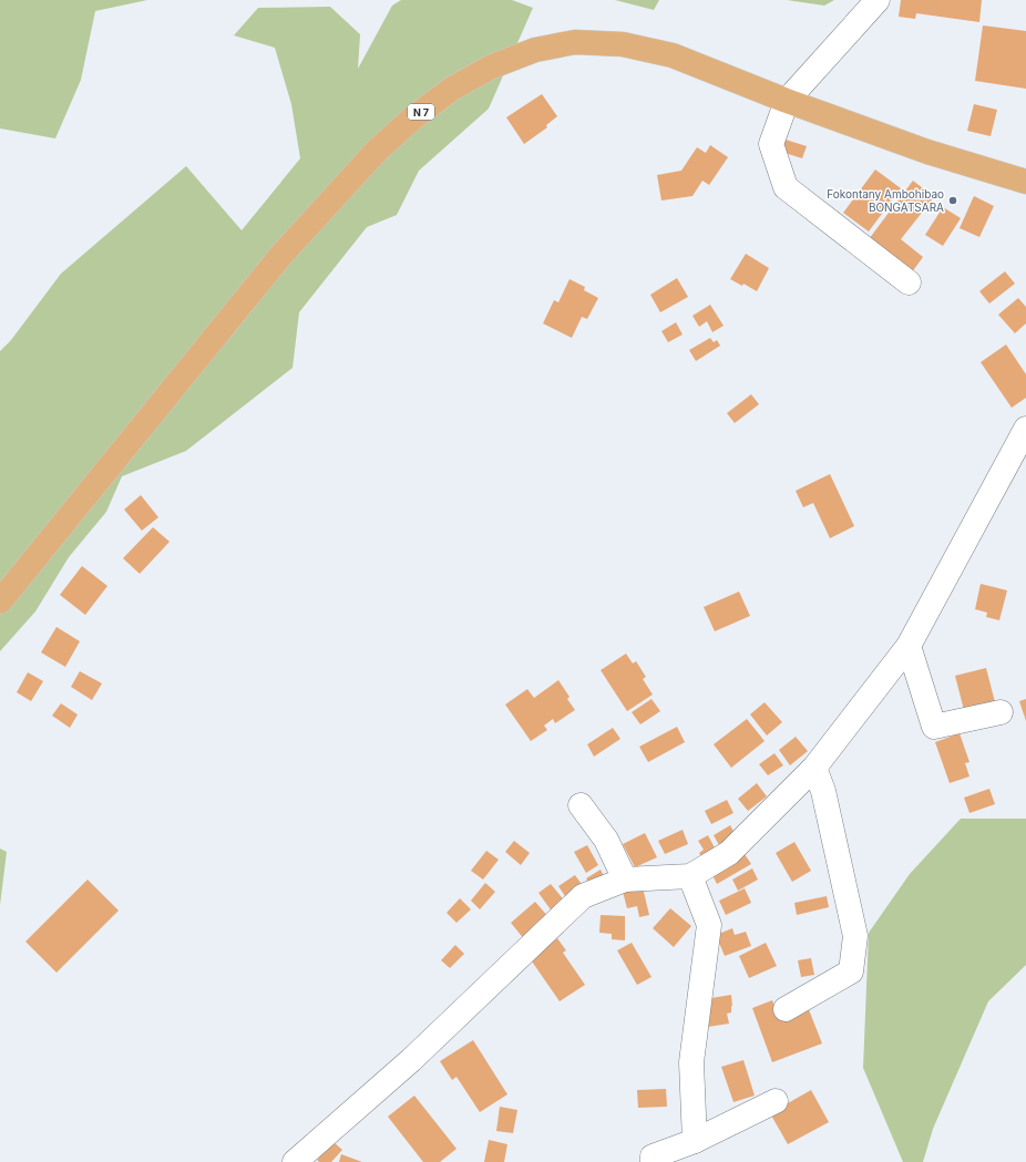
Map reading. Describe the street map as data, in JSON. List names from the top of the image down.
{
  "streets": {
    "main road": ["N 7"]
  },
  "places": ["Fokontany Ambohibao BONGATSARA"]
}
